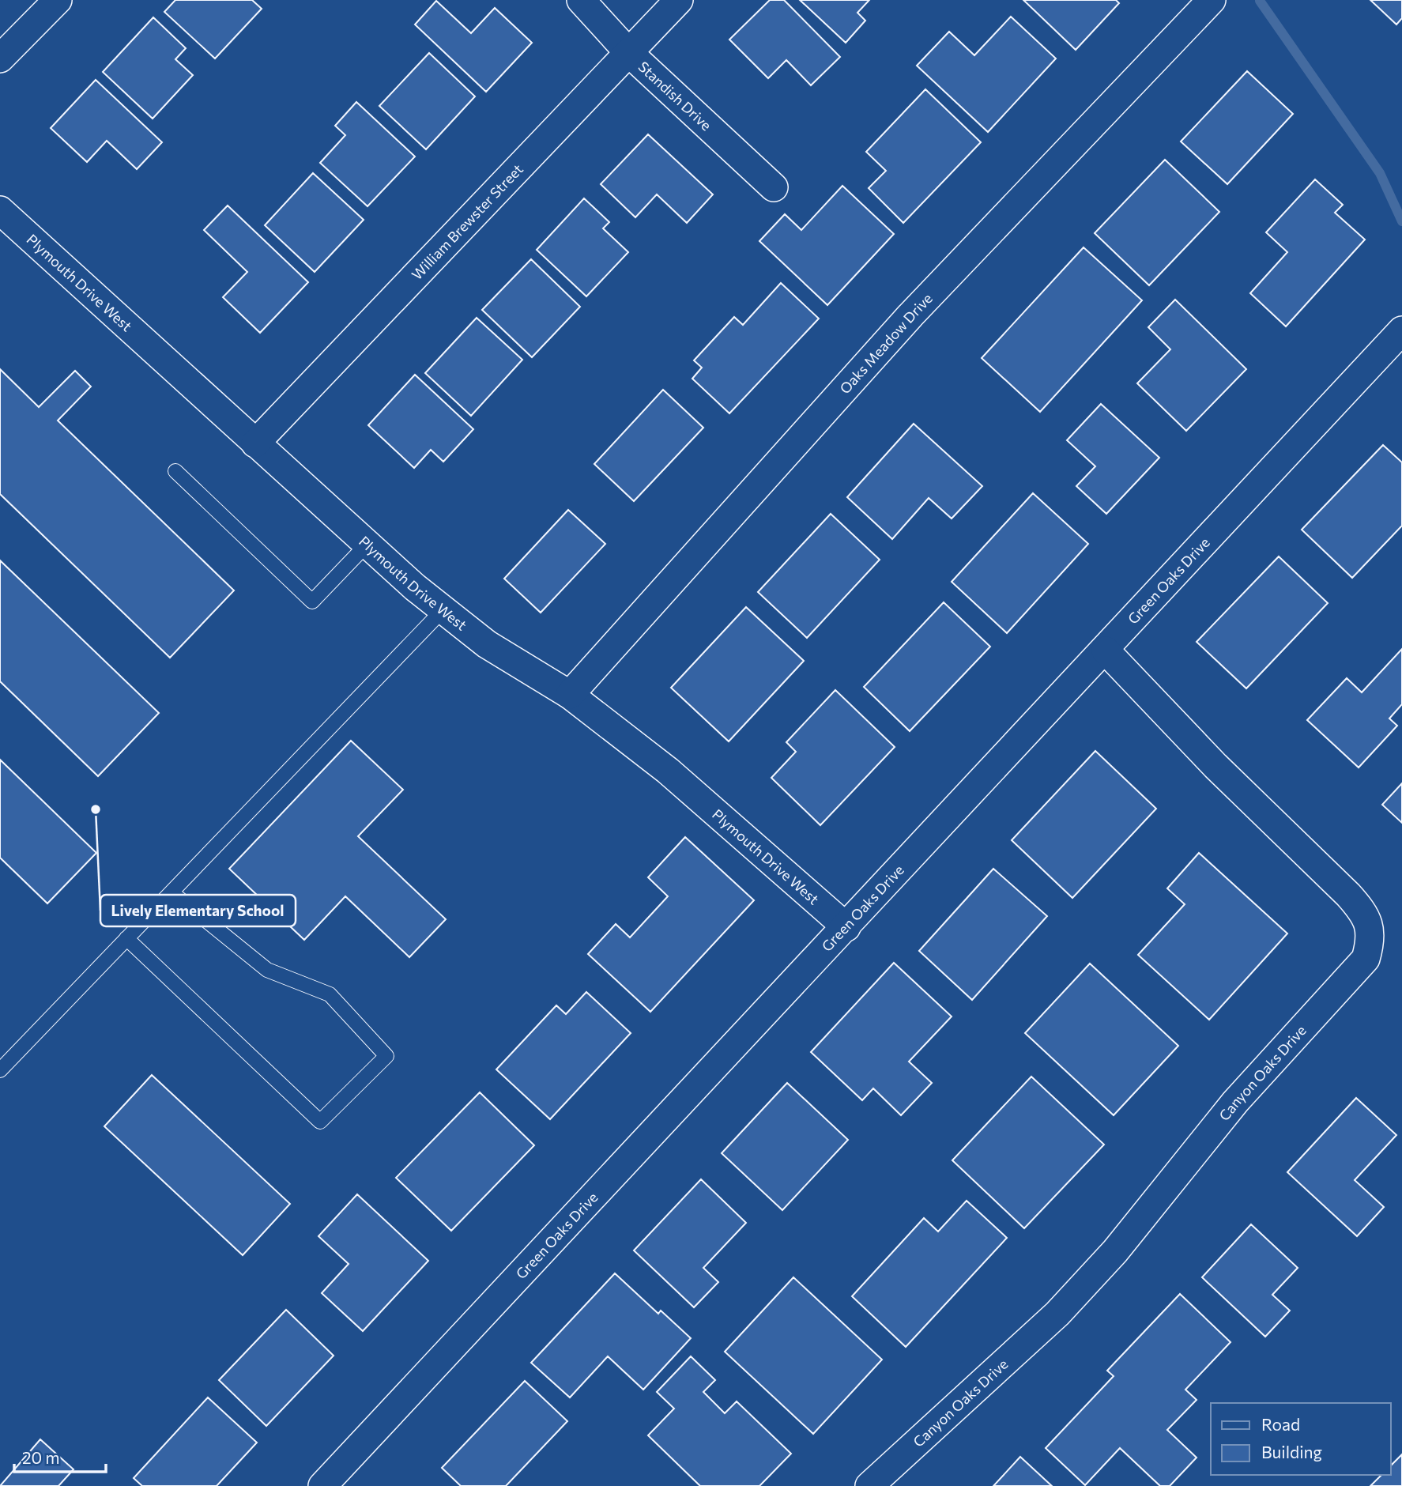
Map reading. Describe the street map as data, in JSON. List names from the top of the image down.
{
  "streets": {
    "street": [
      "Standish Drive",
      "William Brewster Street",
      "Plymouth Drive West",
      "Oaks Meadow Drive",
      "Green Oaks Drive",
      "Canyon Oaks Drive"
    ]
  },
  "crossings": [
    ["Standish Drive", "William Brewster Street"],
    ["William Brewster Street", "Plymouth Drive West"],
    ["Plymouth Drive West", "Oaks Meadow Drive"],
    ["Plymouth Drive West", "Green Oaks Drive"],
    ["Green Oaks Drive", "Canyon Oaks Drive"]
  ],
  "places": ["Lively Elementary School"],
  "legend": ["Road", "Building"],
  "scale_bar": "20 m"
}
